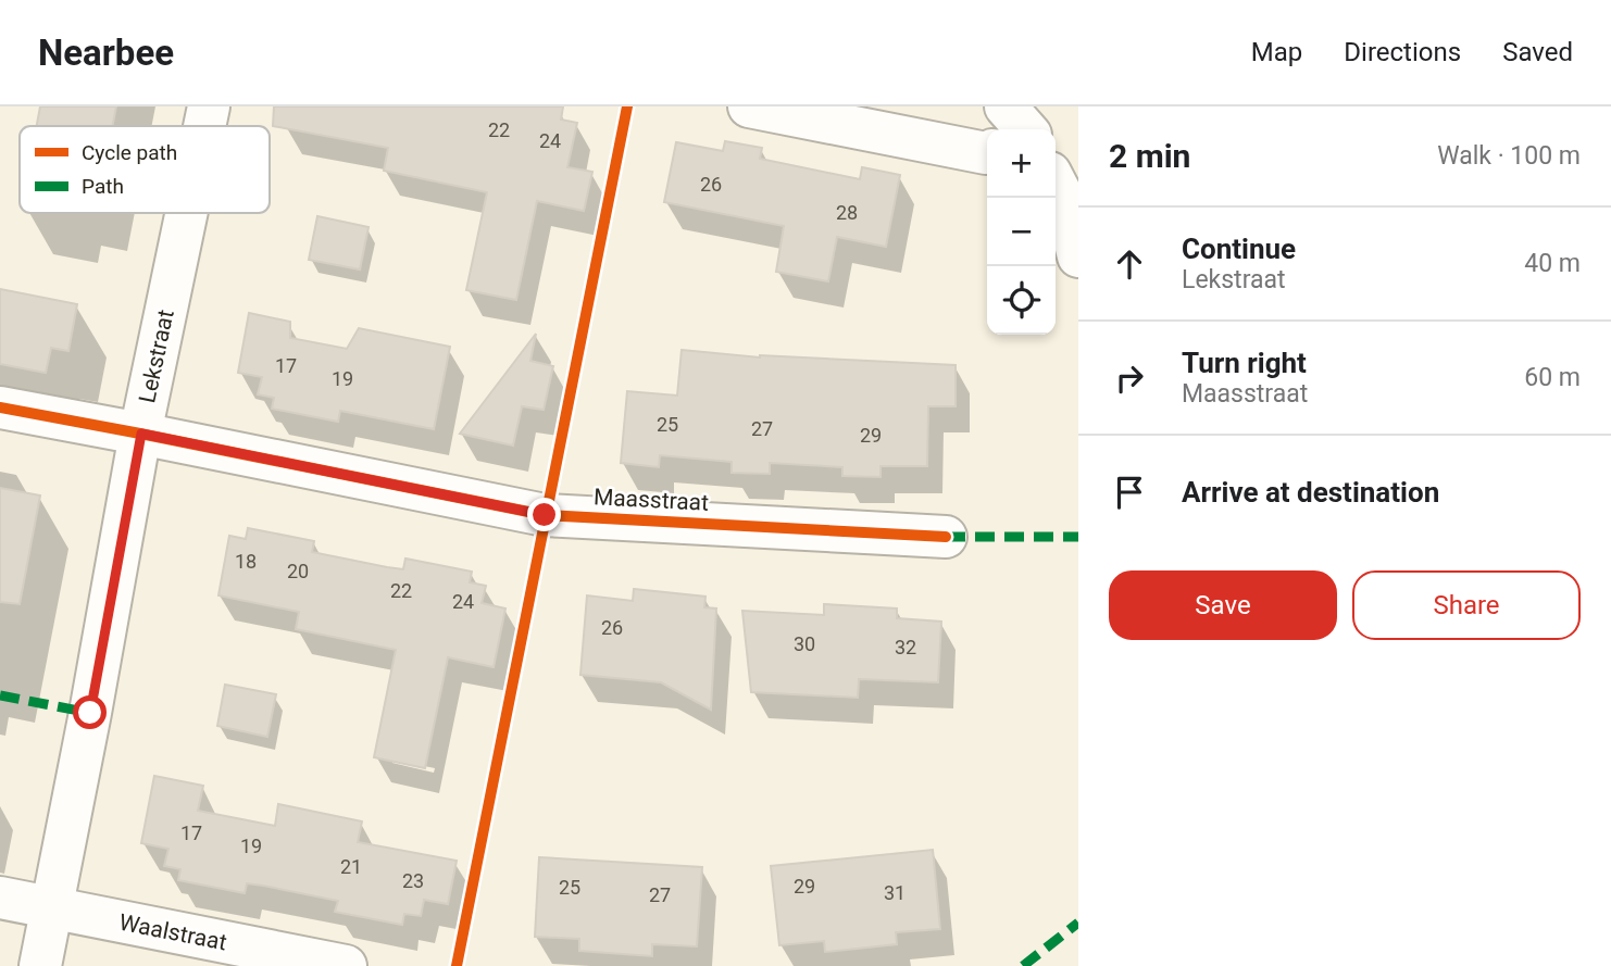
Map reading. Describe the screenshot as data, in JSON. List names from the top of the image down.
{
  "streets": {
    "street": ["Lekstraat", "Maasstraat", "Waalstraat"]
  },
  "crossings": [
    ["Lekstraat", "Maasstraat"],
    ["Lekstraat", "Waalstraat"]
  ],
  "house_numbers": [
    "22",
    "24",
    "26",
    "28",
    "17",
    "19",
    "25",
    "27",
    "29",
    "18",
    "20",
    "22",
    "24",
    "26",
    "30",
    "32",
    "17",
    "19",
    "21",
    "23",
    "29",
    "25",
    "31",
    "27"
  ],
  "legend": ["Cycle path", "Path"],
  "page": {
    "header": "Nearbee",
    "nav": ["Map", "Directions", "Saved"],
    "heading": ["2 min", "Walk · 100 m"],
    "map_buttons": ["+", "−"],
    "list": [
      ["Continue", "Lekstraat", "40 m"],
      ["Turn right", "Maasstraat", "60 m"],
      "Arrive at destination"
    ],
    "buttons": ["Save", "Share"]
  }
}
